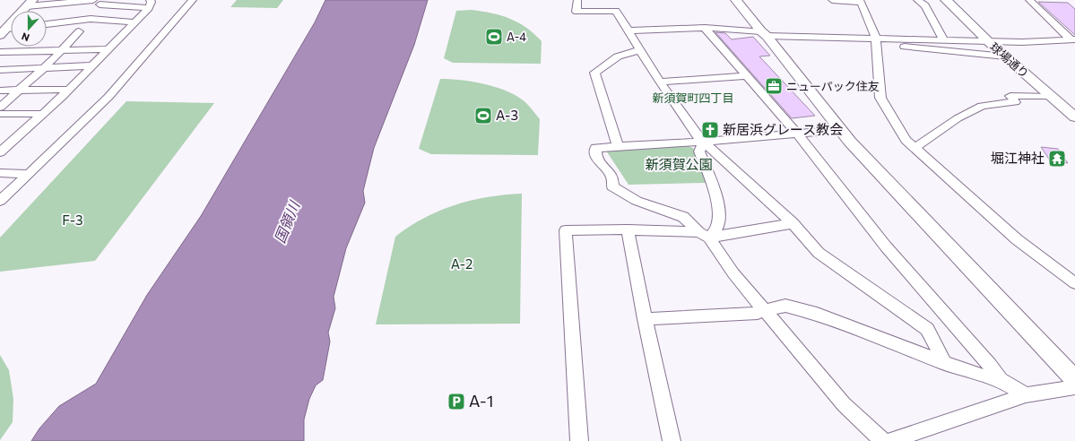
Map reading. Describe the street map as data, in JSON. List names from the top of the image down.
{
  "streets": {
    "street": ["球場通り"]
  },
  "districts": ["新須賀町四丁目"],
  "water": ["国領川"],
  "parks": ["新須賀公園", "F-3", "A-2"],
  "places": {
    "sports": ["A-4", "A-3"],
    "office": ["ニューパック住友"],
    "church": ["新居浜グレース教会"],
    "temple": ["堀江神社"],
    "parking": ["A-1"]
  },
  "north": "bottom"
}
